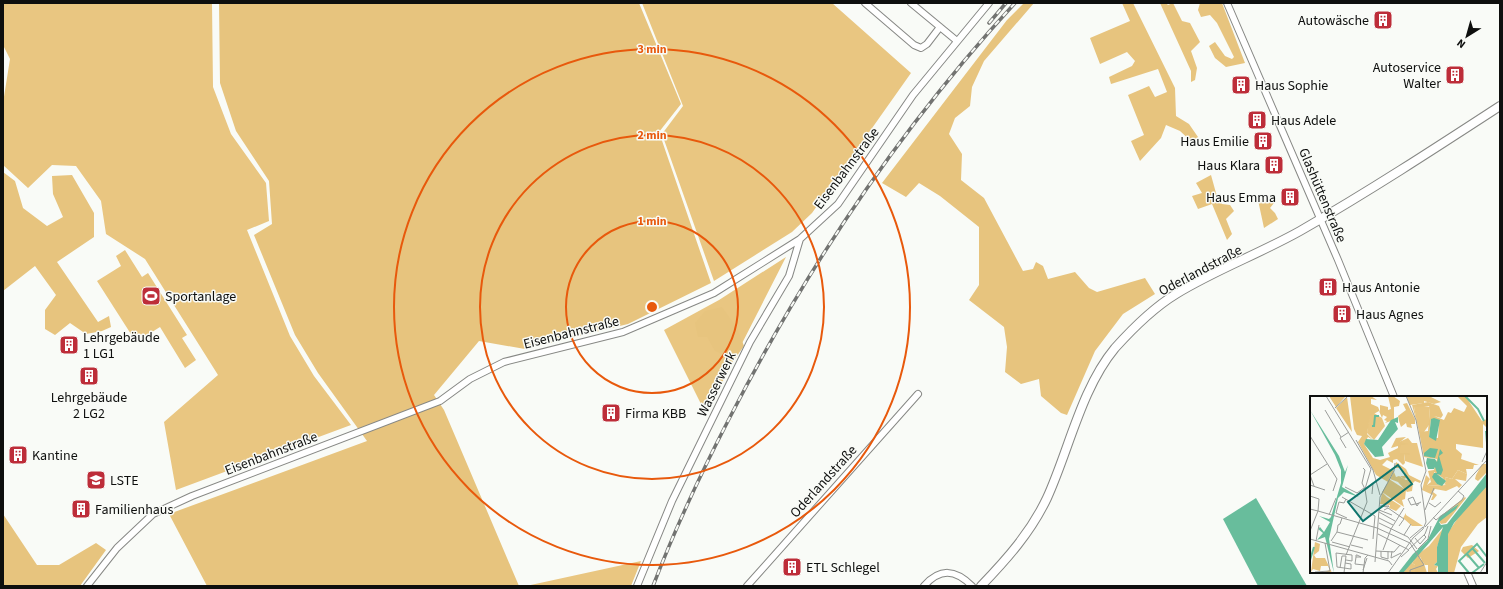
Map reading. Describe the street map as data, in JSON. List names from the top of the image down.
{
  "streets": {
    "street": [
      "Eisenbahnstraße",
      "Glashüttenstraße",
      "Oderlandstraße",
      "Wasserwerk"
    ]
  },
  "crossings": [
    ["Eisenbahnstraße", "Wasserwerk"],
    ["Glashüttenstraße", "Oderlandstraße"]
  ],
  "places": {
    "building": [
      "Autowäsche",
      "Autoservice Walter",
      "Haus Sophie",
      "Haus Adele",
      "Haus Emilie",
      "Haus Klara",
      "Haus Emma",
      "Haus Antonie",
      "Haus Agnes",
      "Lehrgebäude 1 LG1",
      "Lehrgebäude 2 LG2",
      "Firma KBB",
      "Kantine",
      "Familienhaus",
      "ETL Schlegel"
    ],
    "sports": ["Sportanlage"],
    "school or university": ["LSTE"]
  },
  "north": "bottom left",
  "rings": ["3 min", "2 min", "1 min"]
}
